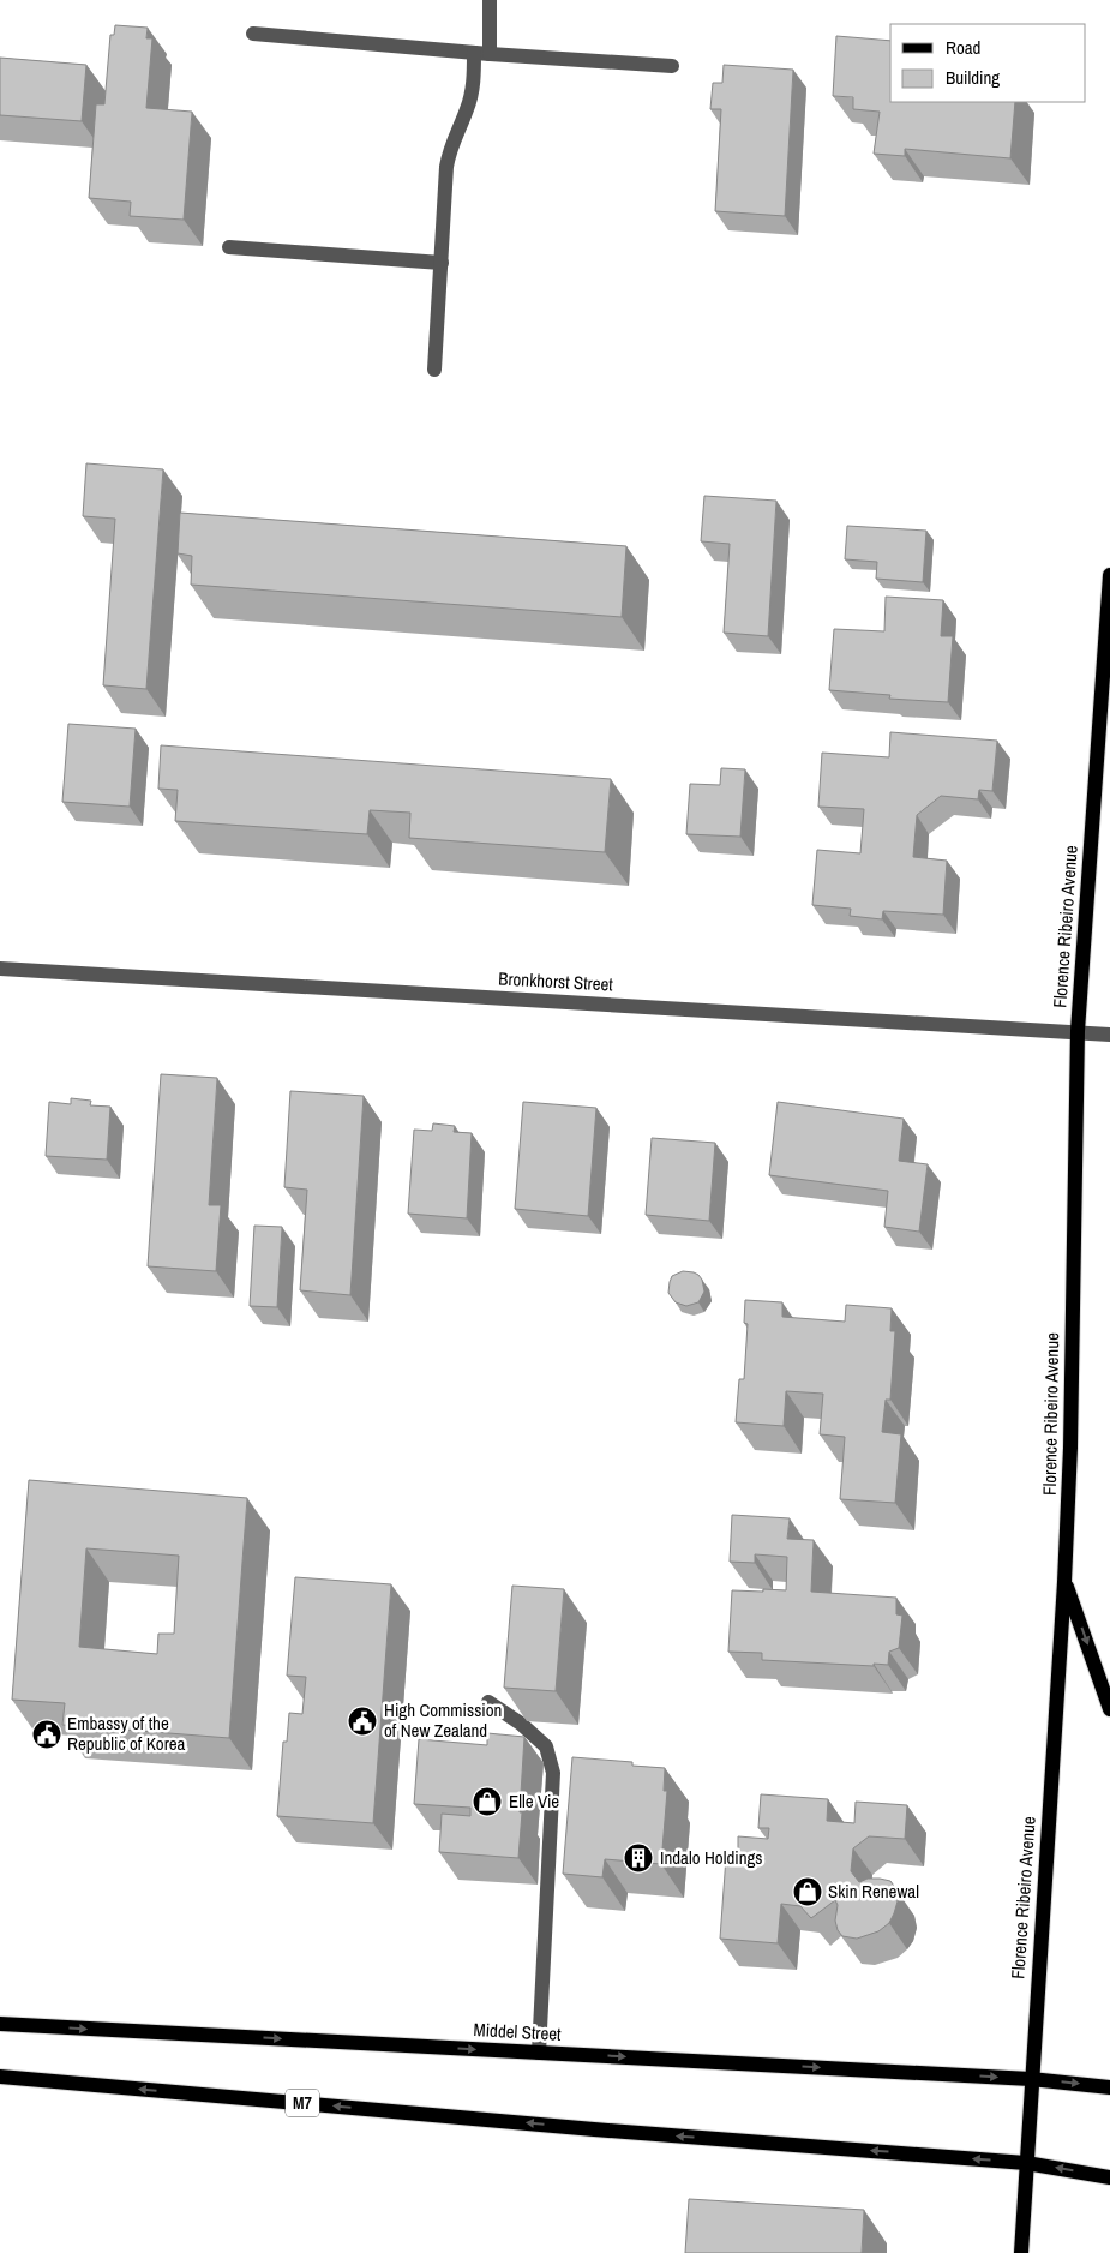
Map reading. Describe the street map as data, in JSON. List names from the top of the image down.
{
  "streets": {
    "main road": ["Florence Ribeiro Avenue", "Middel Street", "M7"],
    "street": ["Bronkhorst Street"]
  },
  "crossings": [
    ["Florence Ribeiro Avenue", "Bronkhorst Street"],
    ["Florence Ribeiro Avenue", "Middel Street"],
    ["Florence Ribeiro Avenue", "M7"]
  ],
  "places": {
    "public building": ["High Commission of New Zealand", "Embassy of the Republic of Korea"],
    "shop": ["Elle Vie", "Skin Renewal"],
    "building": ["Indalo Holdings"]
  },
  "legend": ["Road", "Building"]
}
